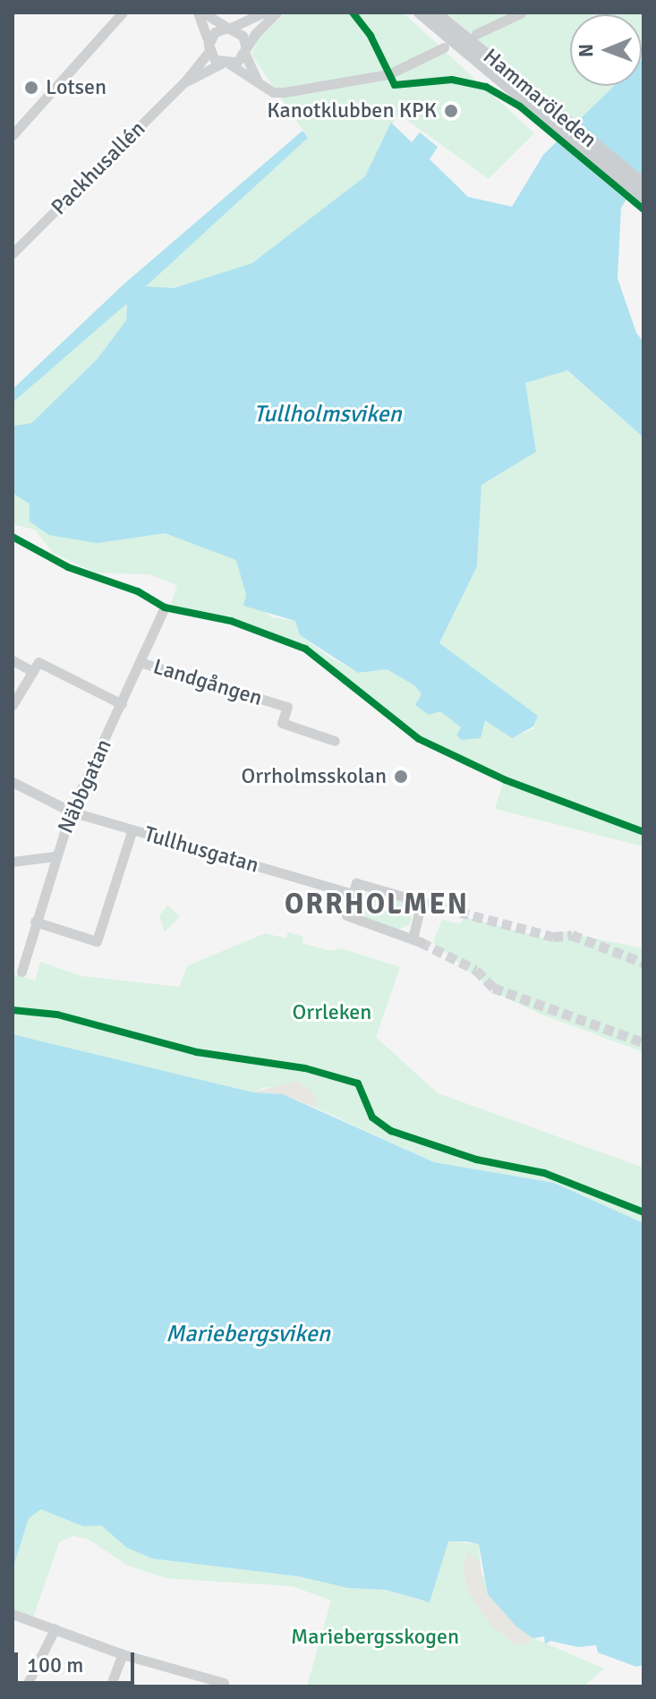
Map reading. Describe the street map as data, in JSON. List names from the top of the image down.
{
  "streets": {
    "main road": ["Hammaröleden"],
    "street": [
      "Packhusallén",
      "Landgången",
      "Näbbgatan",
      "Tullhusgatan"
    ]
  },
  "crossings": [
    ["Landgången", "Näbbgatan"],
    ["Näbbgatan", "Tullhusgatan"]
  ],
  "districts": ["ORRHOLMEN"],
  "water": ["Tullholmsviken", "Mariebergsviken"],
  "parks": ["Orrleken", "Mariebergsskogen"],
  "places": ["Lotsen", "Kanotklubben KPK", "Orrholmsskolan"],
  "scale_bar": "100 m",
  "north": "left"
}
